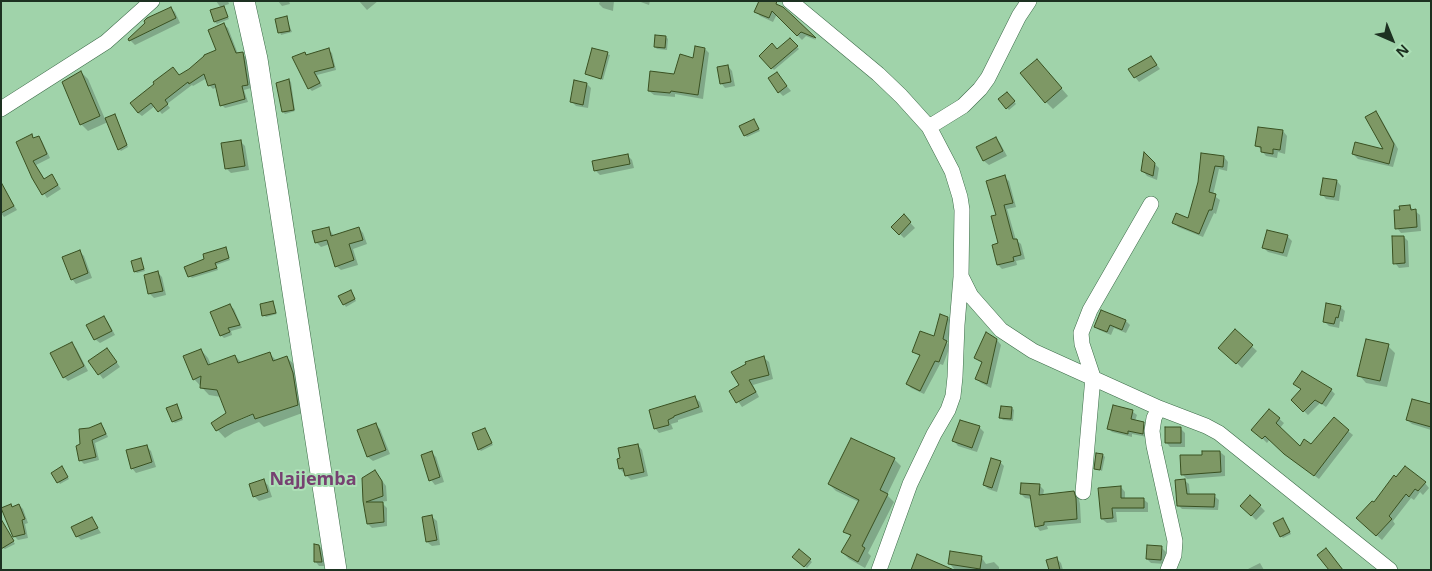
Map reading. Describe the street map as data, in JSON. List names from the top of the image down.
{
  "districts": ["Najjemba"],
  "north": "bottom right"
}
